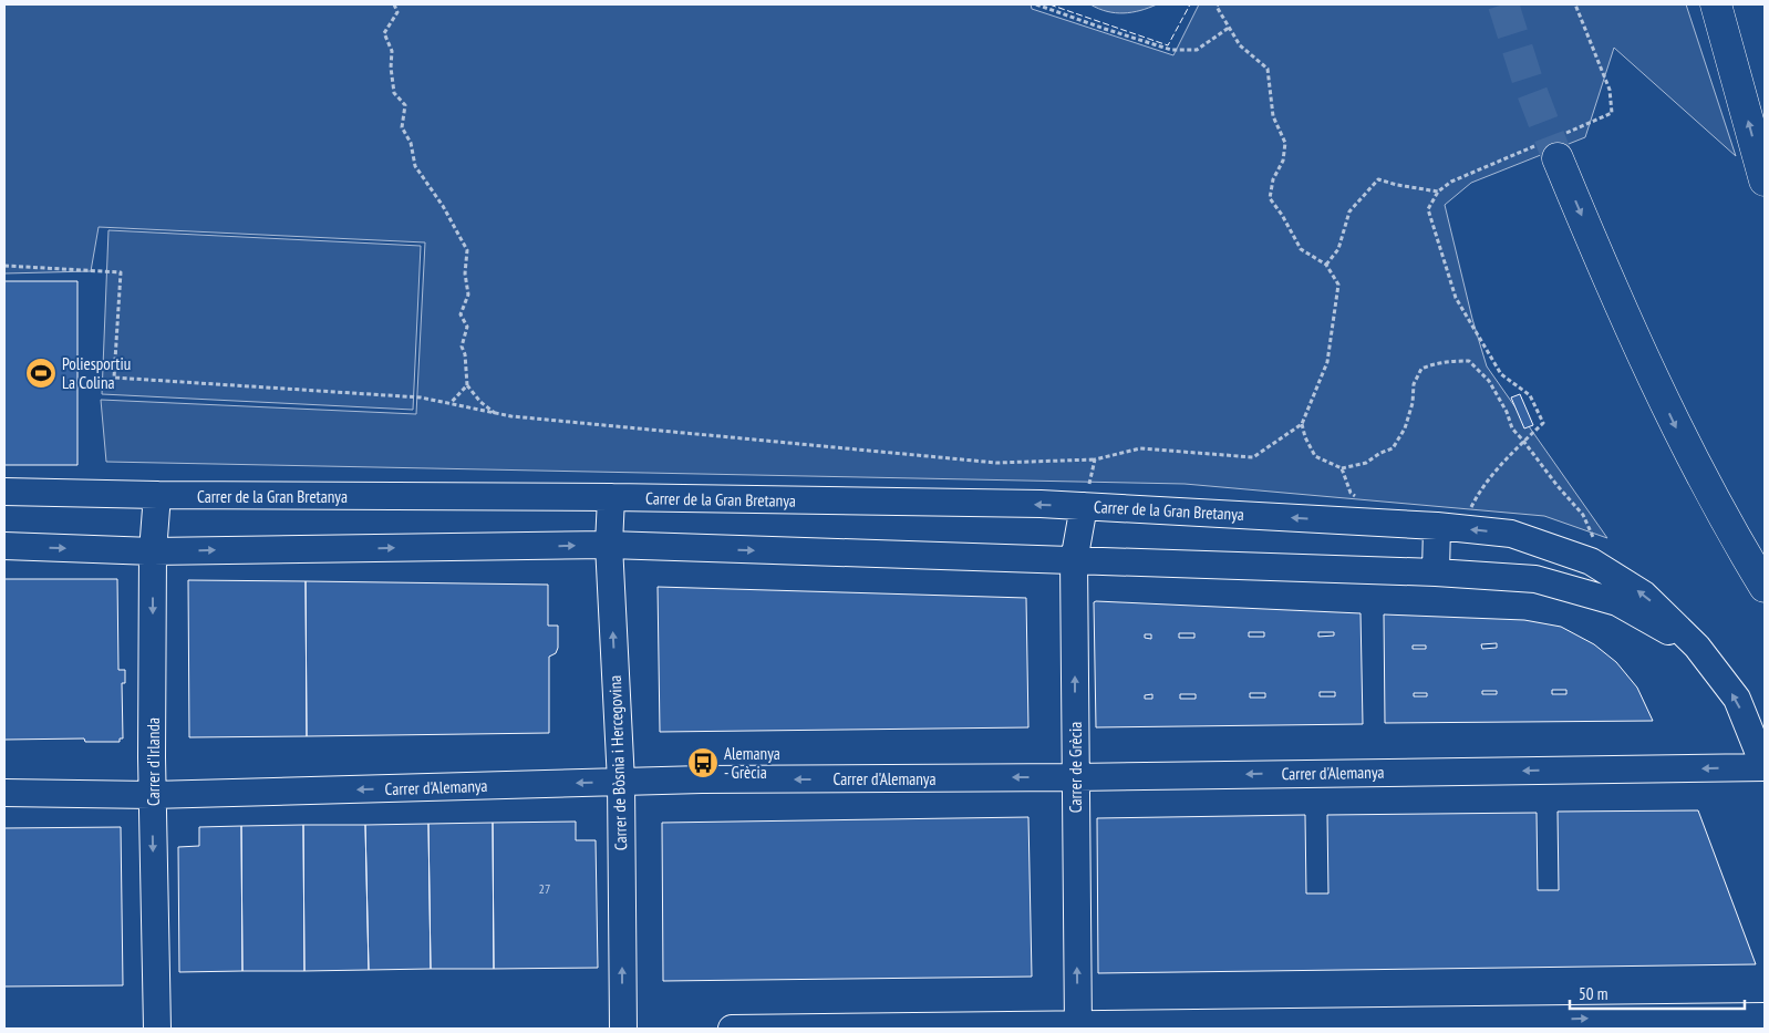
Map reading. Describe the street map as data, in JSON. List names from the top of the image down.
{
  "streets": {
    "street": [
      "Carrer de la Gran Bretanya",
      "Carrer d'Irlanda",
      "Carrer de Bòsnia i Hercegovina",
      "Carrer de Grècia",
      "Carrer d'Alemanya"
    ]
  },
  "crossings": [
    ["Carrer de la Gran Bretanya", "Carrer d'Irlanda"],
    ["Carrer de la Gran Bretanya", "Carrer de Bòsnia i Hercegovina"],
    ["Carrer de la Gran Bretanya", "Carrer de Grècia"],
    ["Carrer de la Gran Bretanya", "Carrer d'Alemanya"],
    ["Carrer d'Irlanda", "Carrer d'Alemanya"],
    ["Carrer de Bòsnia i Hercegovina", "Carrer d'Alemanya"],
    ["Carrer de Grècia", "Carrer d'Alemanya"]
  ],
  "one_way": [
    "Carrer d'Irlanda",
    "Carrer de Bòsnia i Hercegovina",
    "Carrer de Grècia",
    "Carrer d'Alemanya"
  ],
  "places": {
    "sports": ["Poliesportiu La Colina"],
    "bus stop": ["Alemanya - Grècia"]
  },
  "house_numbers": ["27"],
  "scale_bar": "50 m"
}
